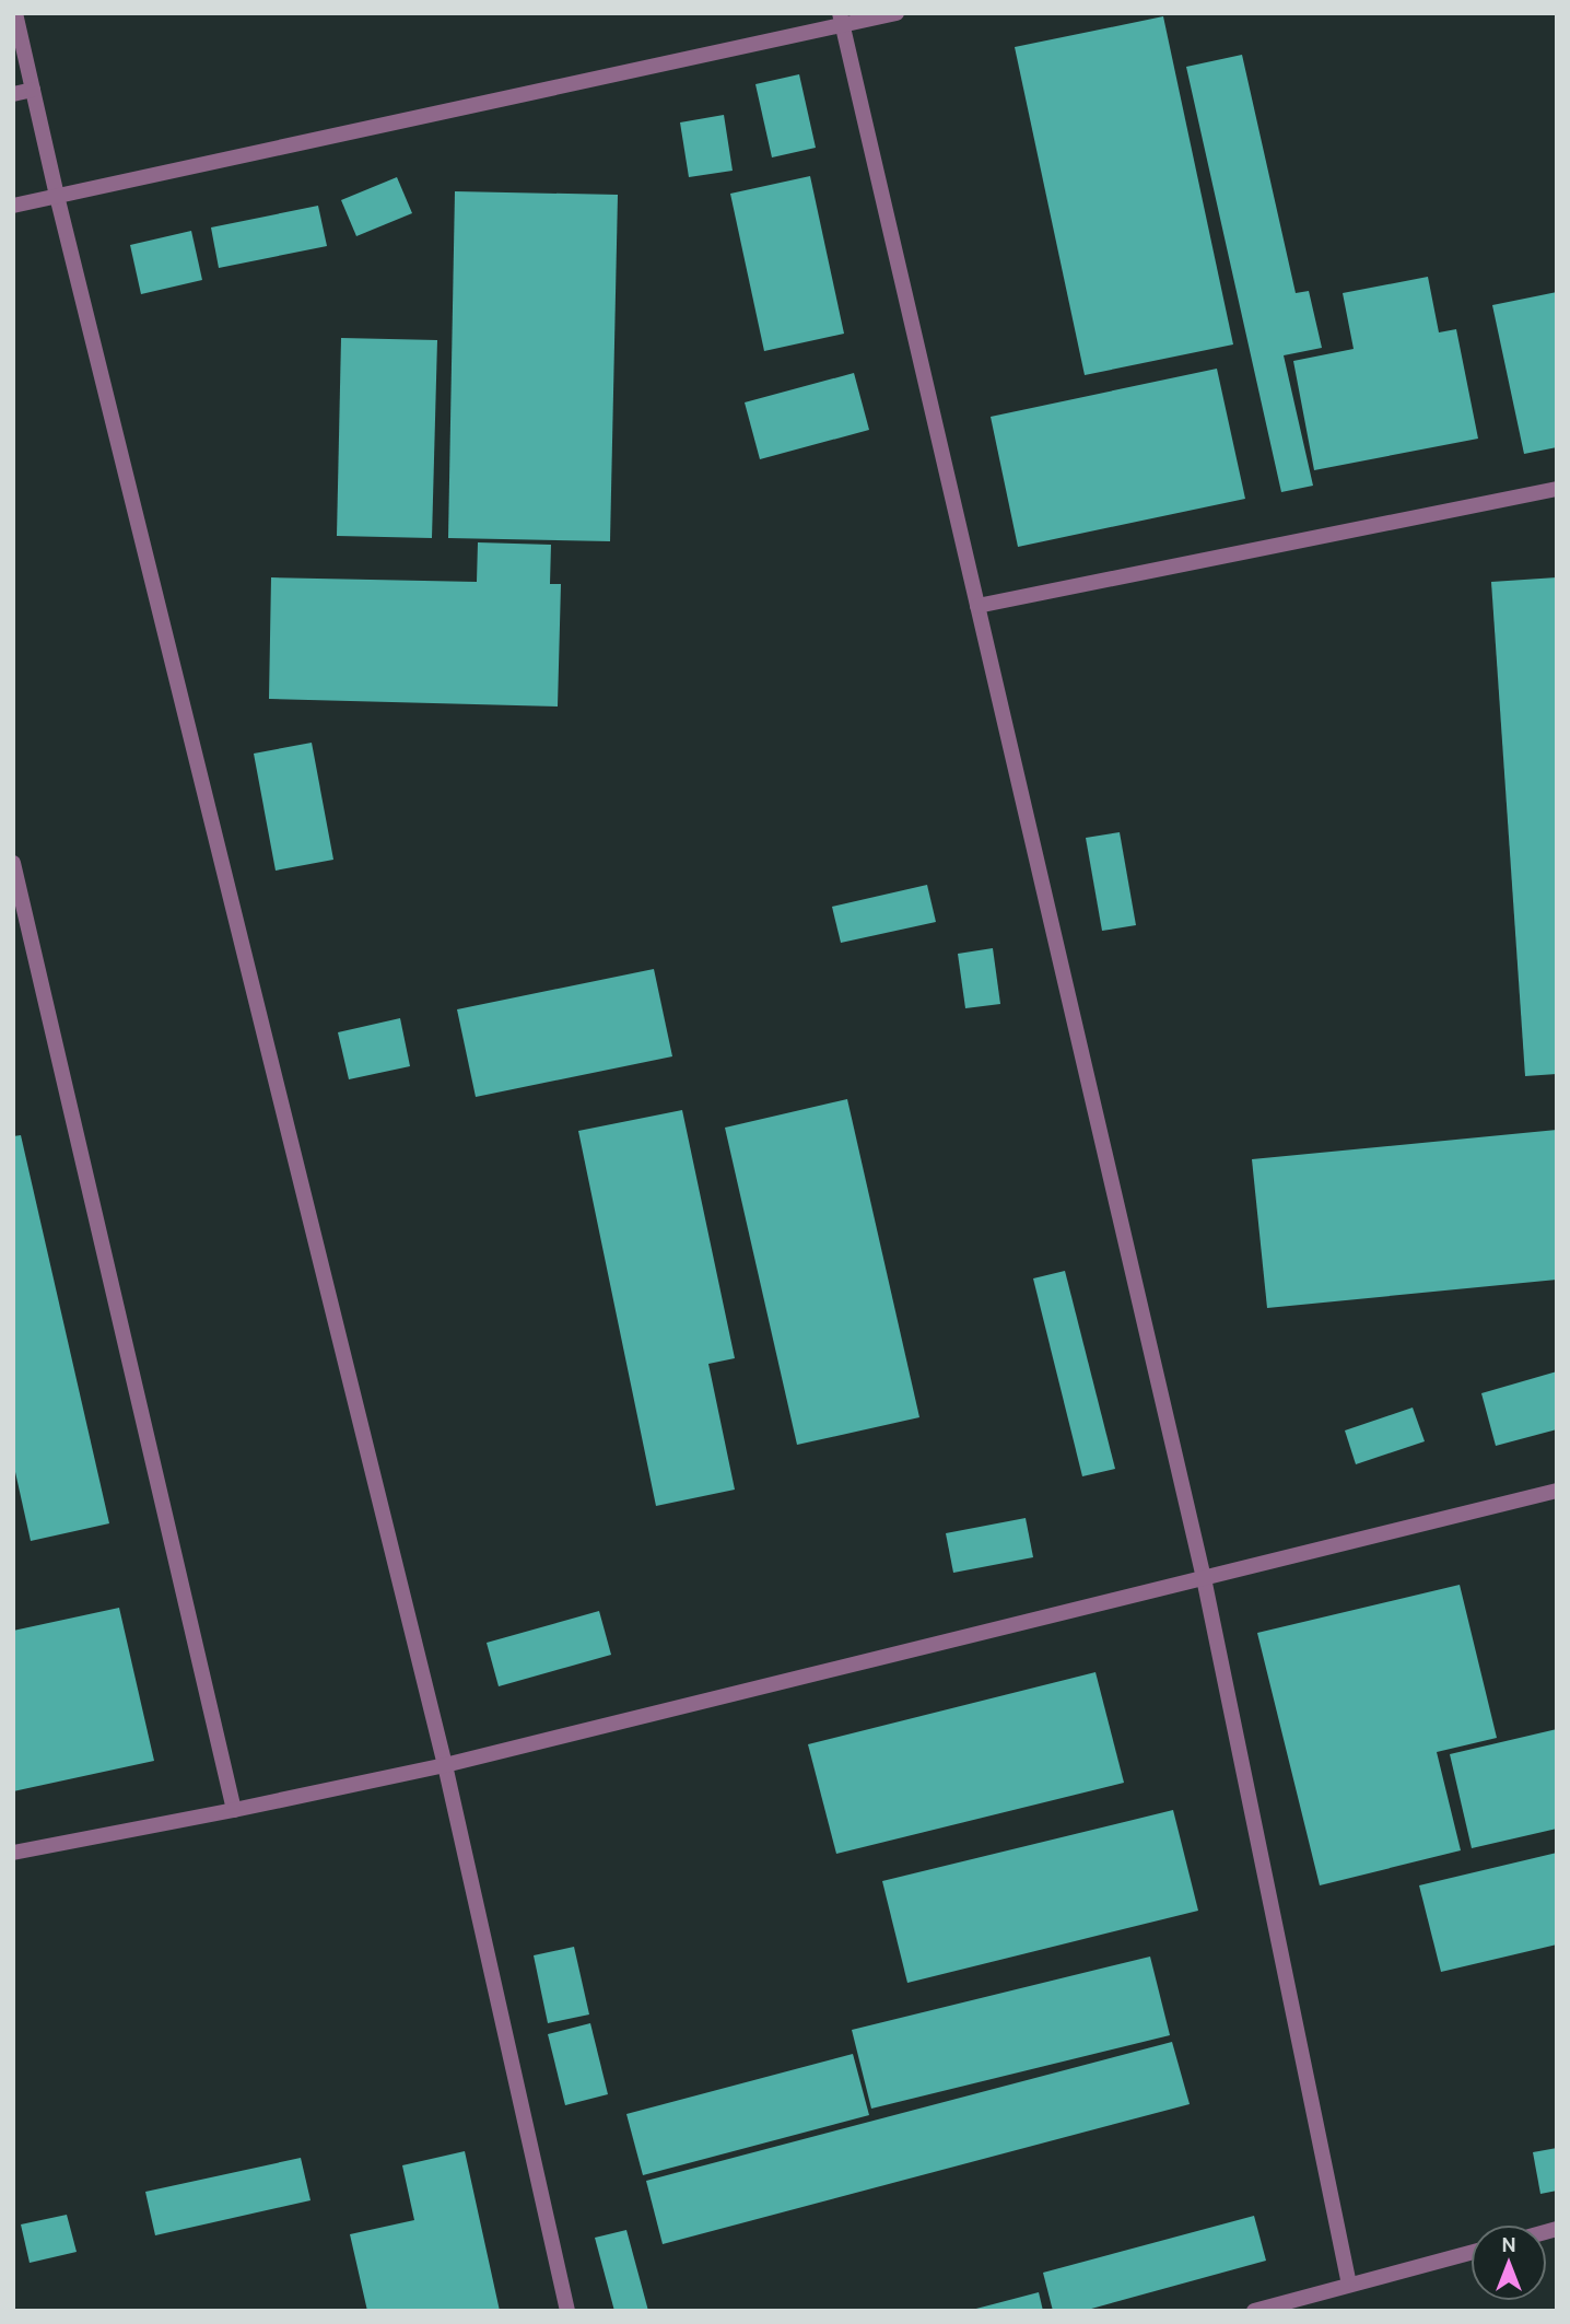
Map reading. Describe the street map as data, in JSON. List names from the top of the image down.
{
  "north": "top"
}
